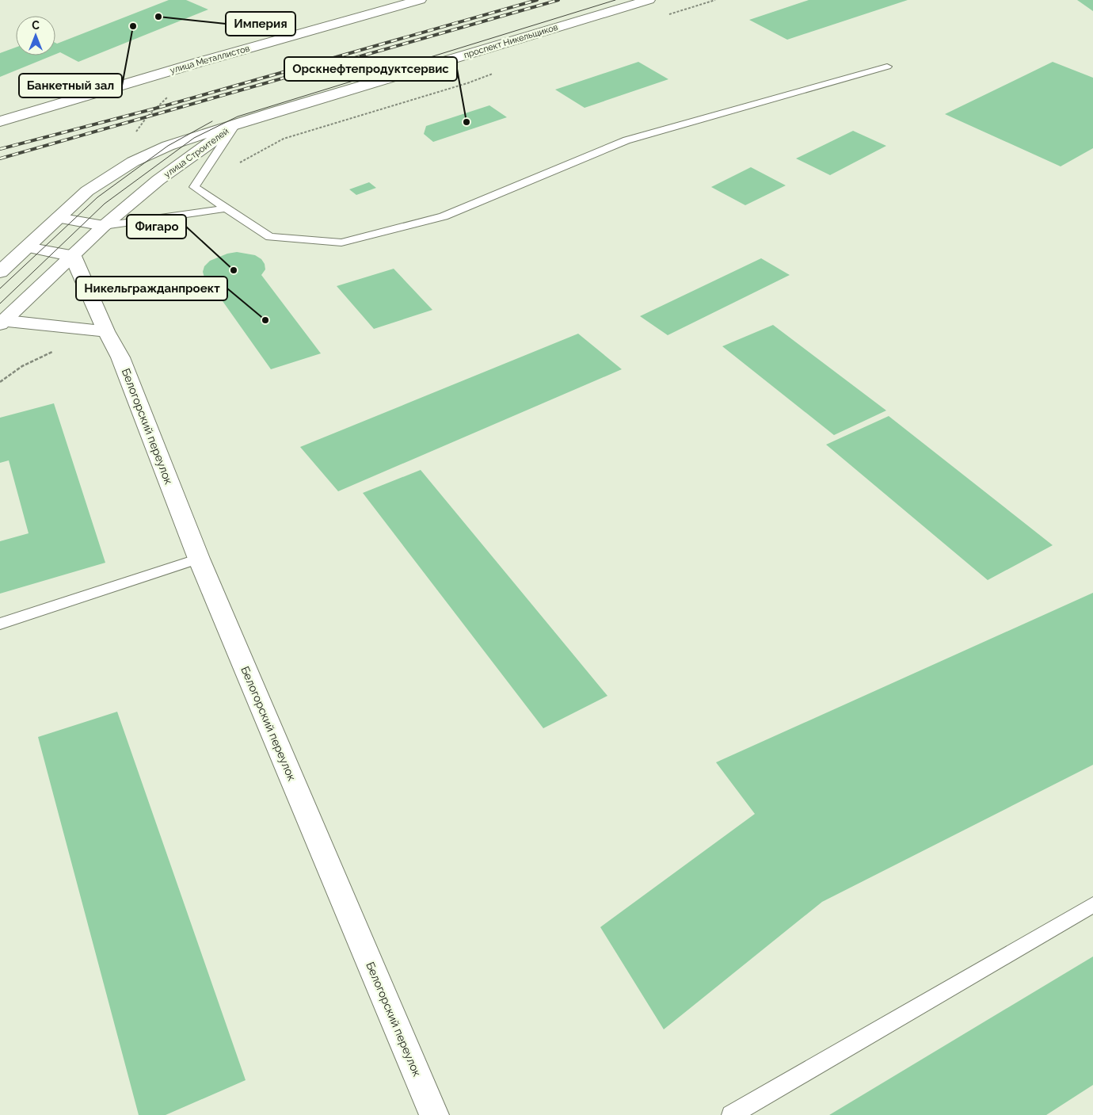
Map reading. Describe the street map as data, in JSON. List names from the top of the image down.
{
  "streets": {
    "main road": [
      "проспект Никельщиков",
      "улица Металлистов",
      "улица Строителей",
      "Белогорский переулок"
    ]
  },
  "crossings": [
    ["проспект Никельщиков", "улица Строителей"],
    ["улица Строителей", "Белогорский переулок"]
  ],
  "places": [
    "Империя",
    "Банкетный зал",
    "Орскнефтепродуктсервис",
    "Фигаро",
    "Никельгражданпроект"
  ],
  "north": "top"
}
